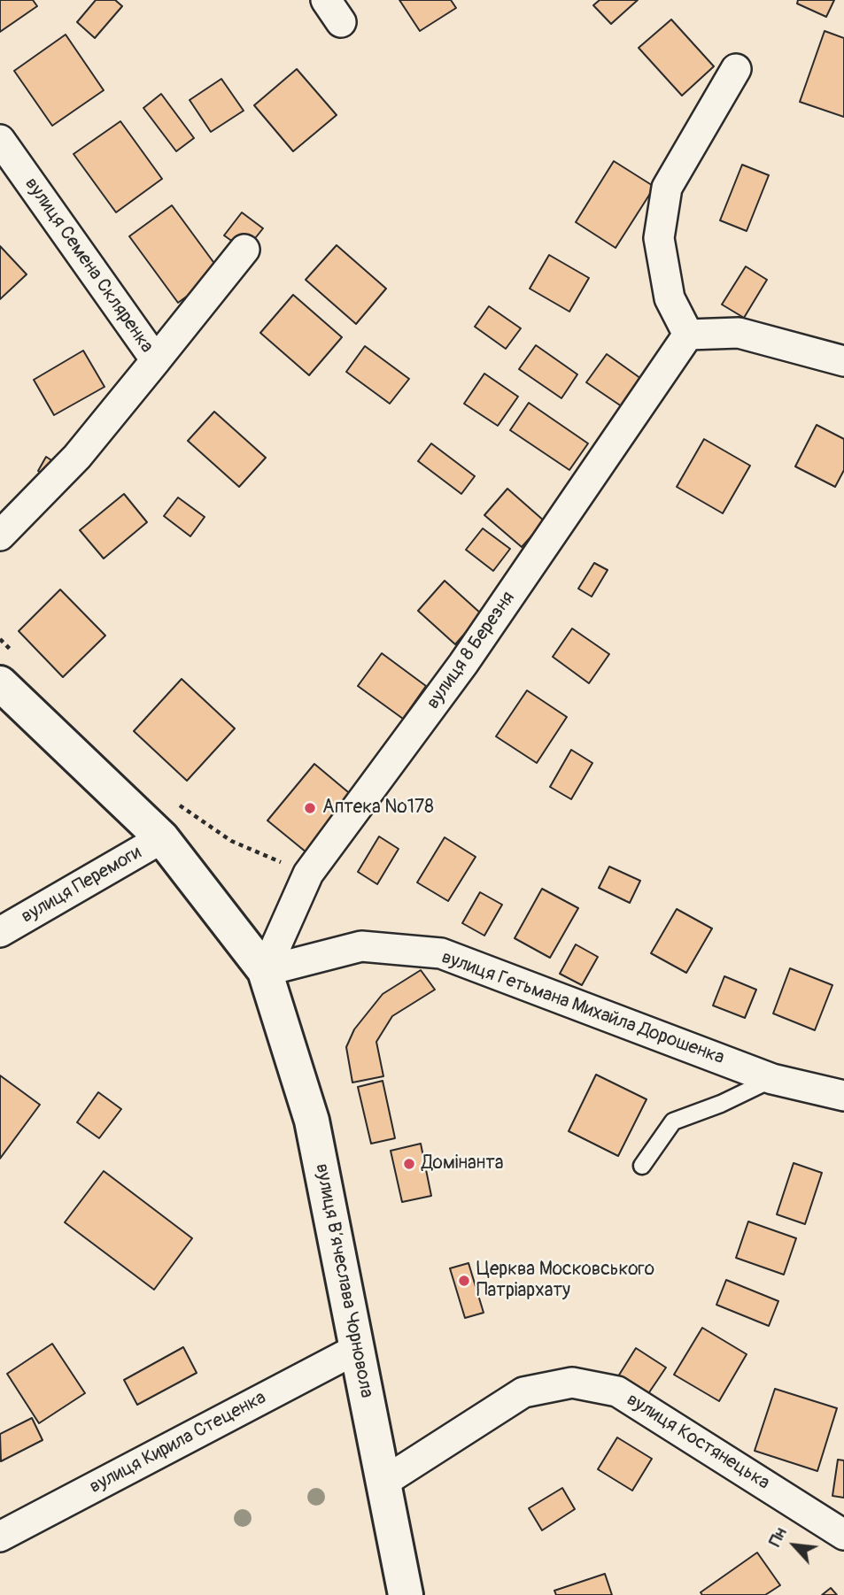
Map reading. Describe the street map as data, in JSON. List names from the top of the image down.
{
  "streets": {
    "street": [
      "вулиця Семена Скляренка",
      "вулиця 8 Березня",
      "вулиця Перемоги",
      "вулиця Гетьмана Михайла Дорошенка",
      "вулиця Вʼячеслава Чорновола",
      "вулиця Костянецька",
      "вулиця Кирила Стеценка"
    ]
  },
  "crossings": [
    ["вулиця 8 Березня", "вулиця Гетьмана Михайла Дорошенка"],
    ["вулиця 8 Березня", "вулиця Вʼячеслава Чорновола"],
    ["вулиця Гетьмана Михайла Дорошенка", "вулиця Вʼячеслава Чорновола"],
    ["вулиця Вʼячеслава Чорновола", "вулиця Костянецька"],
    ["вулиця Вʼячеслава Чорновола", "вулиця Кирила Стеценка"]
  ],
  "places": ["Аптека №178", "Домінанта", "Церква Московського Патріархату"],
  "north": "top left"
}
